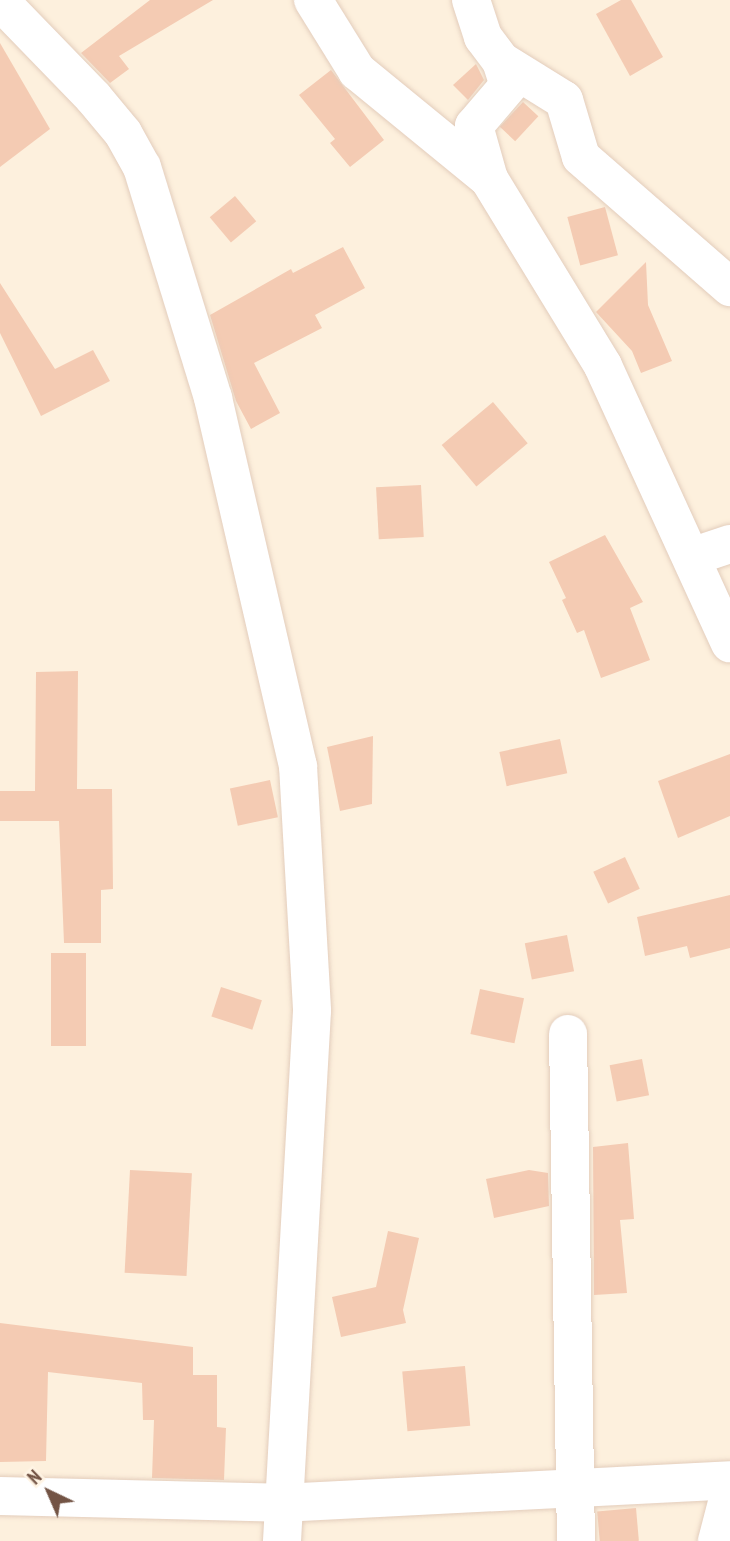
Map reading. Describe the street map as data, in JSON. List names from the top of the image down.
{
  "north": "top left"
}
